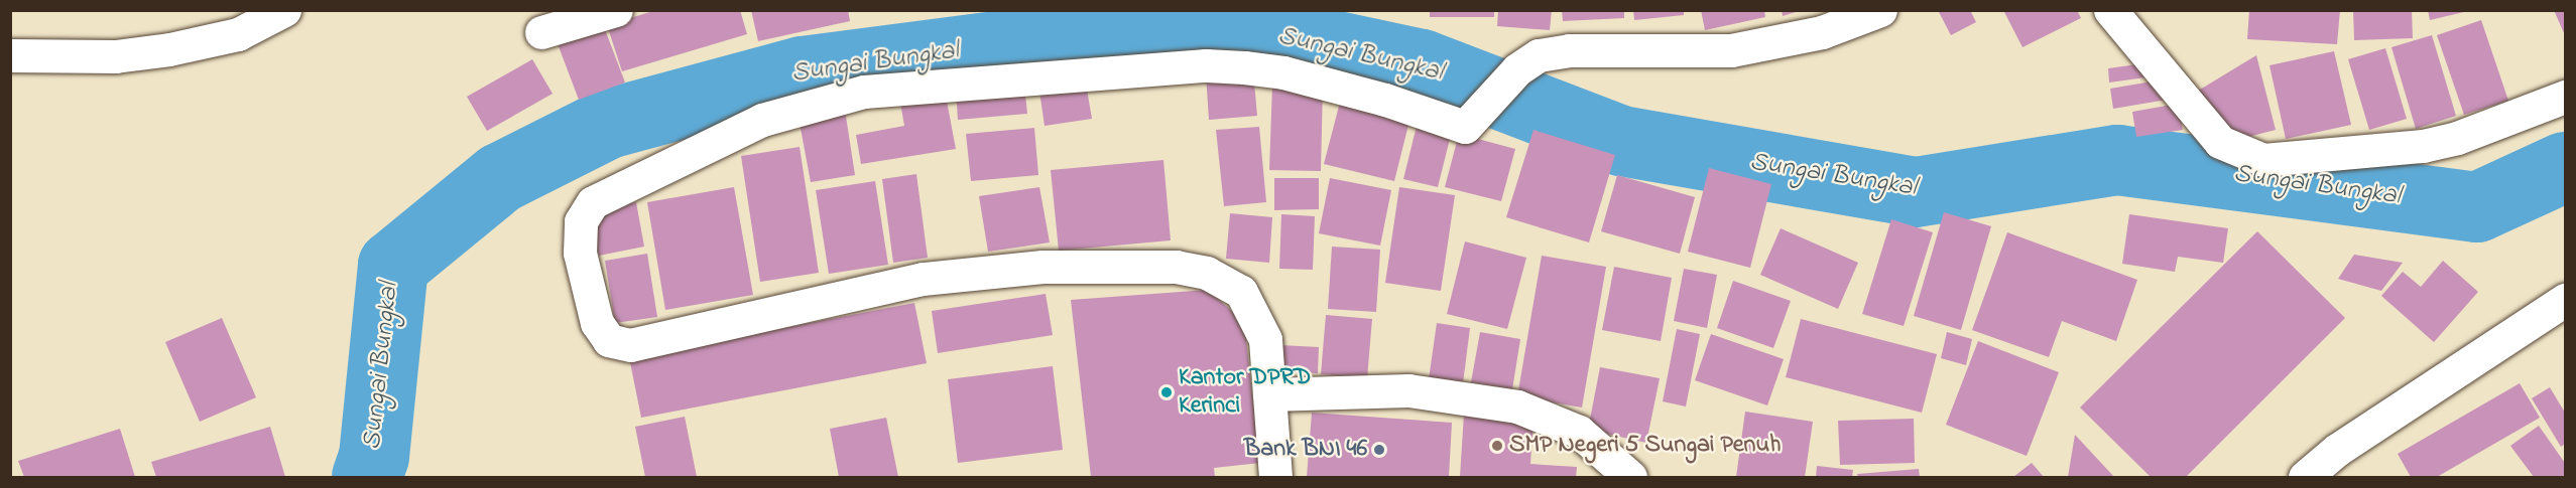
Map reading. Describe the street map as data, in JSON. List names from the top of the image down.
{
  "water": ["Sungai Bungkal"],
  "places": ["Kantor DPRD Kerinci", "SMP Negeri 5 Sungai Penuh", "Bank BNI 46"]
}
